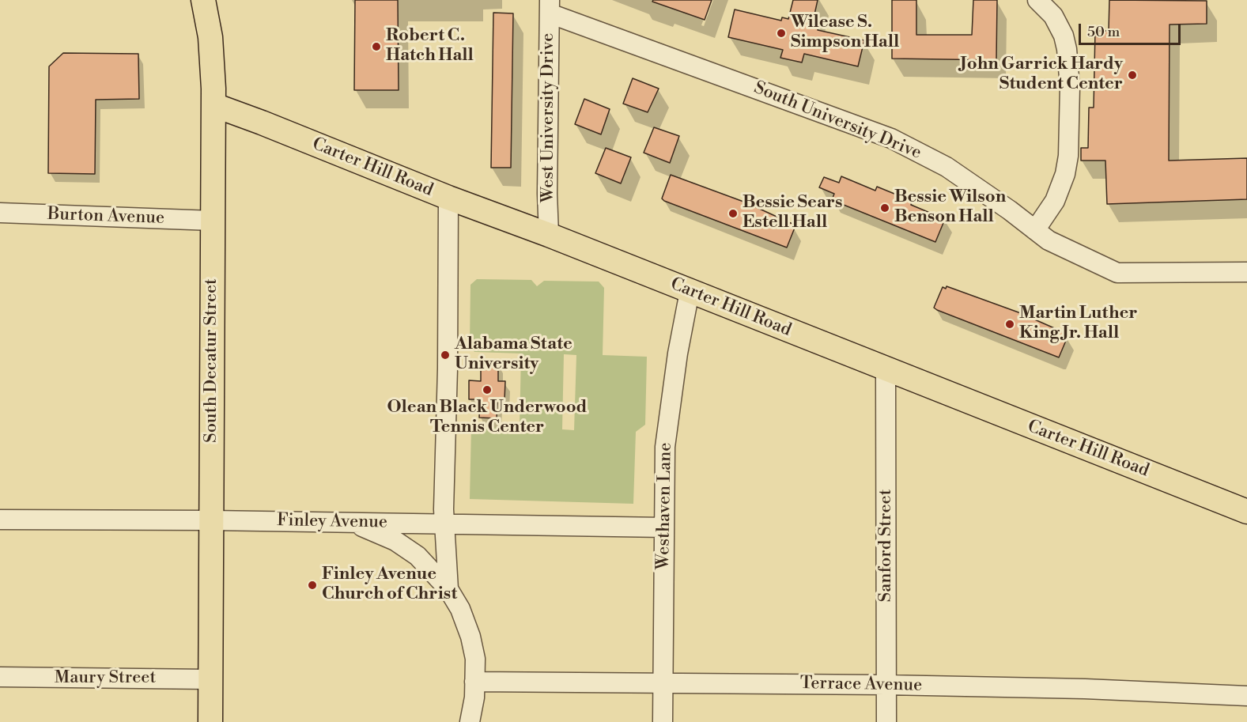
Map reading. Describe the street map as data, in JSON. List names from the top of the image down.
{
  "streets": {
    "main road": ["Carter Hill Road", "South Decatur Street"],
    "street": [
      "West University Drive",
      "South University Drive",
      "Burton Avenue",
      "Westhaven Lane",
      "Finley Avenue",
      "Sanford Street",
      "Maury Street",
      "Terrace Avenue"
    ]
  },
  "crossings": [
    ["West University Drive", "South University Drive"],
    ["West University Drive", "Carter Hill Road"],
    ["Carter Hill Road", "South Decatur Street"],
    ["Carter Hill Road", "Westhaven Lane"],
    ["Carter Hill Road", "Sanford Street"],
    ["Burton Avenue", "South Decatur Street"],
    ["South Decatur Street", "Finley Avenue"],
    ["South Decatur Street", "Maury Street"],
    ["Westhaven Lane", "Finley Avenue"],
    ["Westhaven Lane", "Terrace Avenue"],
    ["Sanford Street", "Terrace Avenue"]
  ],
  "places": [
    "Wilease S. Simpson Hall",
    "Robert C. Hatch Hall",
    "John Garrick Hardy Student Center",
    "Bessie Wilson Benson Hall",
    "Bessie Sears Estell Hall",
    "Martin Luther King Jr. Hall",
    "Alabama State University",
    "Olean Black Underwood Tennis Center",
    "Finley Avenue Church of Christ"
  ],
  "scale_bar": "50 m"
}
